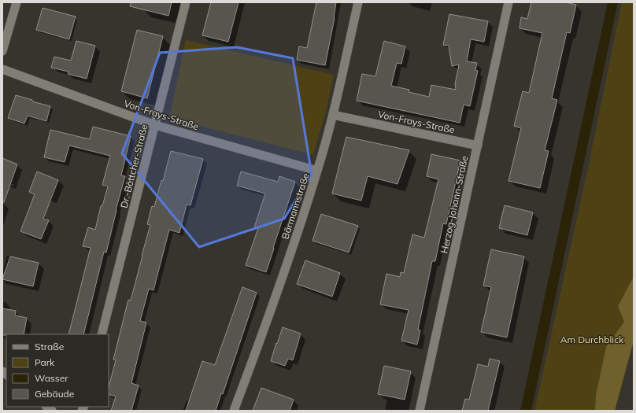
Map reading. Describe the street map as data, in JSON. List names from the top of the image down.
{
  "streets": {
    "street": [
      "Von-Frays-Straße",
      "Dr.-Böttcher-Straße",
      "Herzog-Johann-Straße",
      "Bärmannstraße"
    ]
  },
  "crossings": [
    ["Von-Frays-Straße", "Dr.-Böttcher-Straße"],
    ["Von-Frays-Straße", "Herzog-Johann-Straße"],
    ["Von-Frays-Straße", "Bärmannstraße"]
  ],
  "parks": ["Am Durchblick"],
  "legend": [
    "Straße",
    "Park",
    "Wasser",
    "Gebäude"
  ]
}
